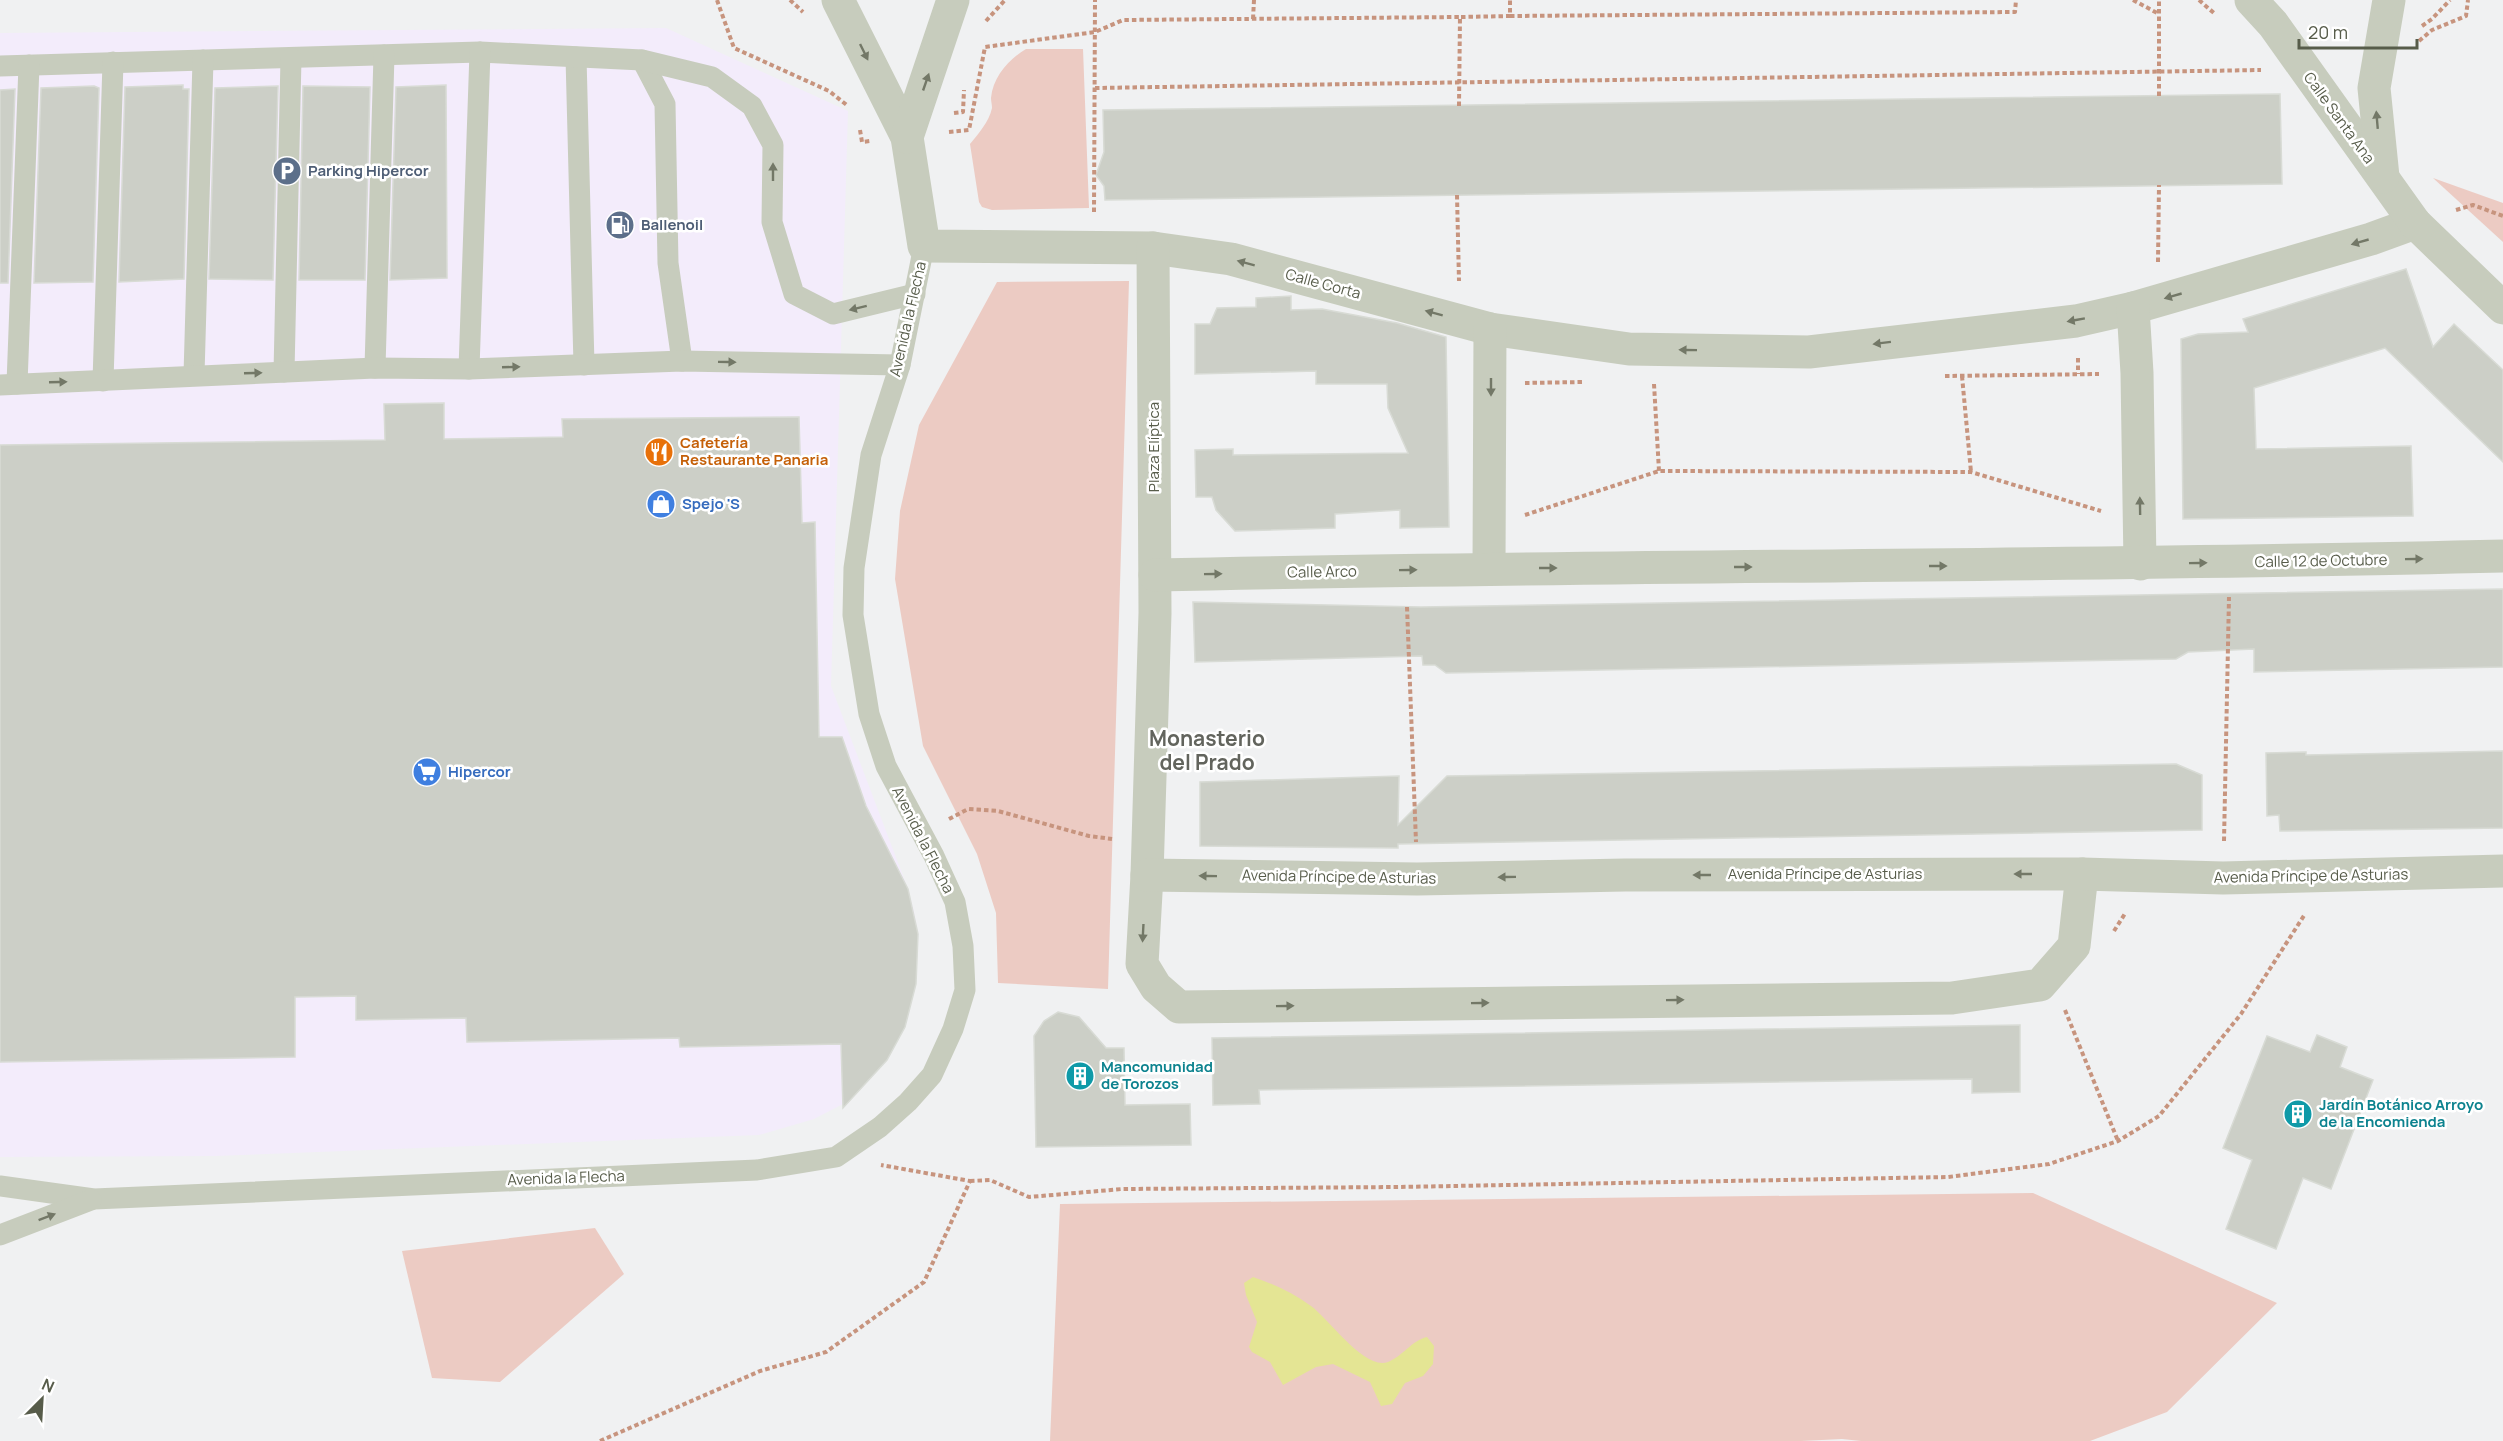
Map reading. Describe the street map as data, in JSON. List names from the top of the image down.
{
  "streets": {
    "street": [
      "Calle Santa Ana",
      "Calle Corta",
      "Avenida la Flecha",
      "Plaza Elíptica",
      "Calle 12 de Octubre",
      "Calle Arco",
      "Avenida Príncipe de Asturias"
    ]
  },
  "crossings": [
    ["Calle Santa Ana", "Calle Corta"],
    ["Calle Corta", "Plaza Elíptica"],
    ["Plaza Elíptica", "Calle Arco"],
    ["Plaza Elíptica", "Avenida Príncipe de Asturias"],
    ["Calle 12 de Octubre", "Calle Arco"]
  ],
  "one_way": [
    "Calle Corta",
    "Plaza Elíptica",
    "Calle 12 de Octubre",
    "Calle Arco",
    "Avenida Príncipe de Asturias"
  ],
  "districts": ["Monasterio del Prado"],
  "places": {
    "parking": ["Parking Hipercor"],
    "fuel station": ["Ballenoil"],
    "restaurant": ["Cafetería Restaurante Panaria"],
    "shop": ["Spejo 'S"],
    "supermarket": ["Hipercor"],
    "building": ["Mancomunidad de Torozos", "Jardín Botánico Arroyo de la Encomienda"]
  },
  "scale_bar": "20 m",
  "north": "top right"
}
